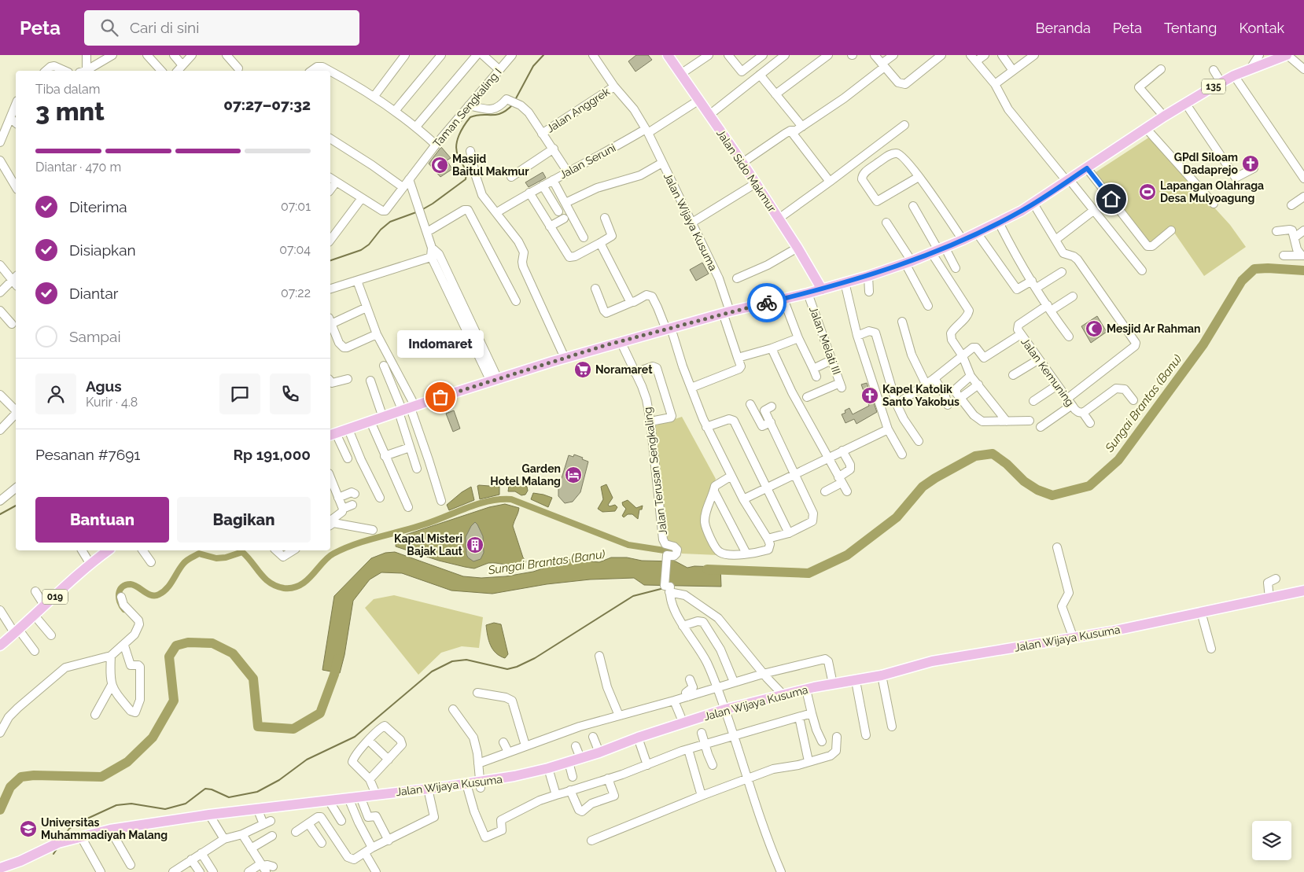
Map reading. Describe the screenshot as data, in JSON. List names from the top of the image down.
{
  "streets": {
    "main road": [
      "135",
      "Jalan Sido Makmur",
      "Jalan Wijaya Kusuma",
      "019"
    ],
    "street": [
      "Taman Sengkaling I",
      "Jalan Anggrek",
      "Jalan Seruni",
      "Jalan Melati III",
      "Jalan Kemuning",
      "Jalan Terusan Sengkaling"
    ]
  },
  "crossings": [
    ["Taman Sengkaling I", "Jalan Anggrek"],
    ["Jalan Anggrek", "Jalan Seruni"],
    ["Jalan Anggrek", "Jalan Wijaya Kusuma"],
    ["Jalan Seruni", "Jalan Sido Makmur"],
    ["Jalan Seruni", "Jalan Wijaya Kusuma"],
    ["Jalan Wijaya Kusuma", "Jalan Terusan Sengkaling"]
  ],
  "water": ["Sungai Brantas (Banu)"],
  "places": {
    "church": ["GPdI Siloam Dadaprejo", "Kapel Katolik Santo Yakobus"],
    "mosque": ["Masjid Baitul Makmur", "Mesjid Ar Rahman"],
    "sports": ["Lapangan Olahraga Desa Mulyoagung"],
    "supermarket": ["Noramaret"],
    "other": ["Indomaret"],
    "hotel": ["Garden Hotel Malang"],
    "building": ["Kapal Misteri Bajak Laut"],
    "school or university": ["Universitas Muhammadiyah Malang"]
  },
  "page": {
    "header": "Peta",
    "search": "Cari di sini",
    "nav": [
      "Beranda",
      "Peta",
      "Tentang",
      "Kontak"
    ],
    "heading": ["3 mnt", "Tiba dalam", "07:27–07:32"],
    "panel": [
      "Agus",
      "Kurir · 4.8",
      "Pesanan #7691",
      "Rp 191,000"
    ],
    "bar": "Diantar · 470 m",
    "list": [
      ["Diterima", "07:01"],
      ["Disiapkan", "07:04"],
      ["Diantar", "07:22"],
      "Sampai"
    ],
    "bubble": "Indomaret",
    "buttons": ["Bantuan", "Bagikan"]
  }
}
